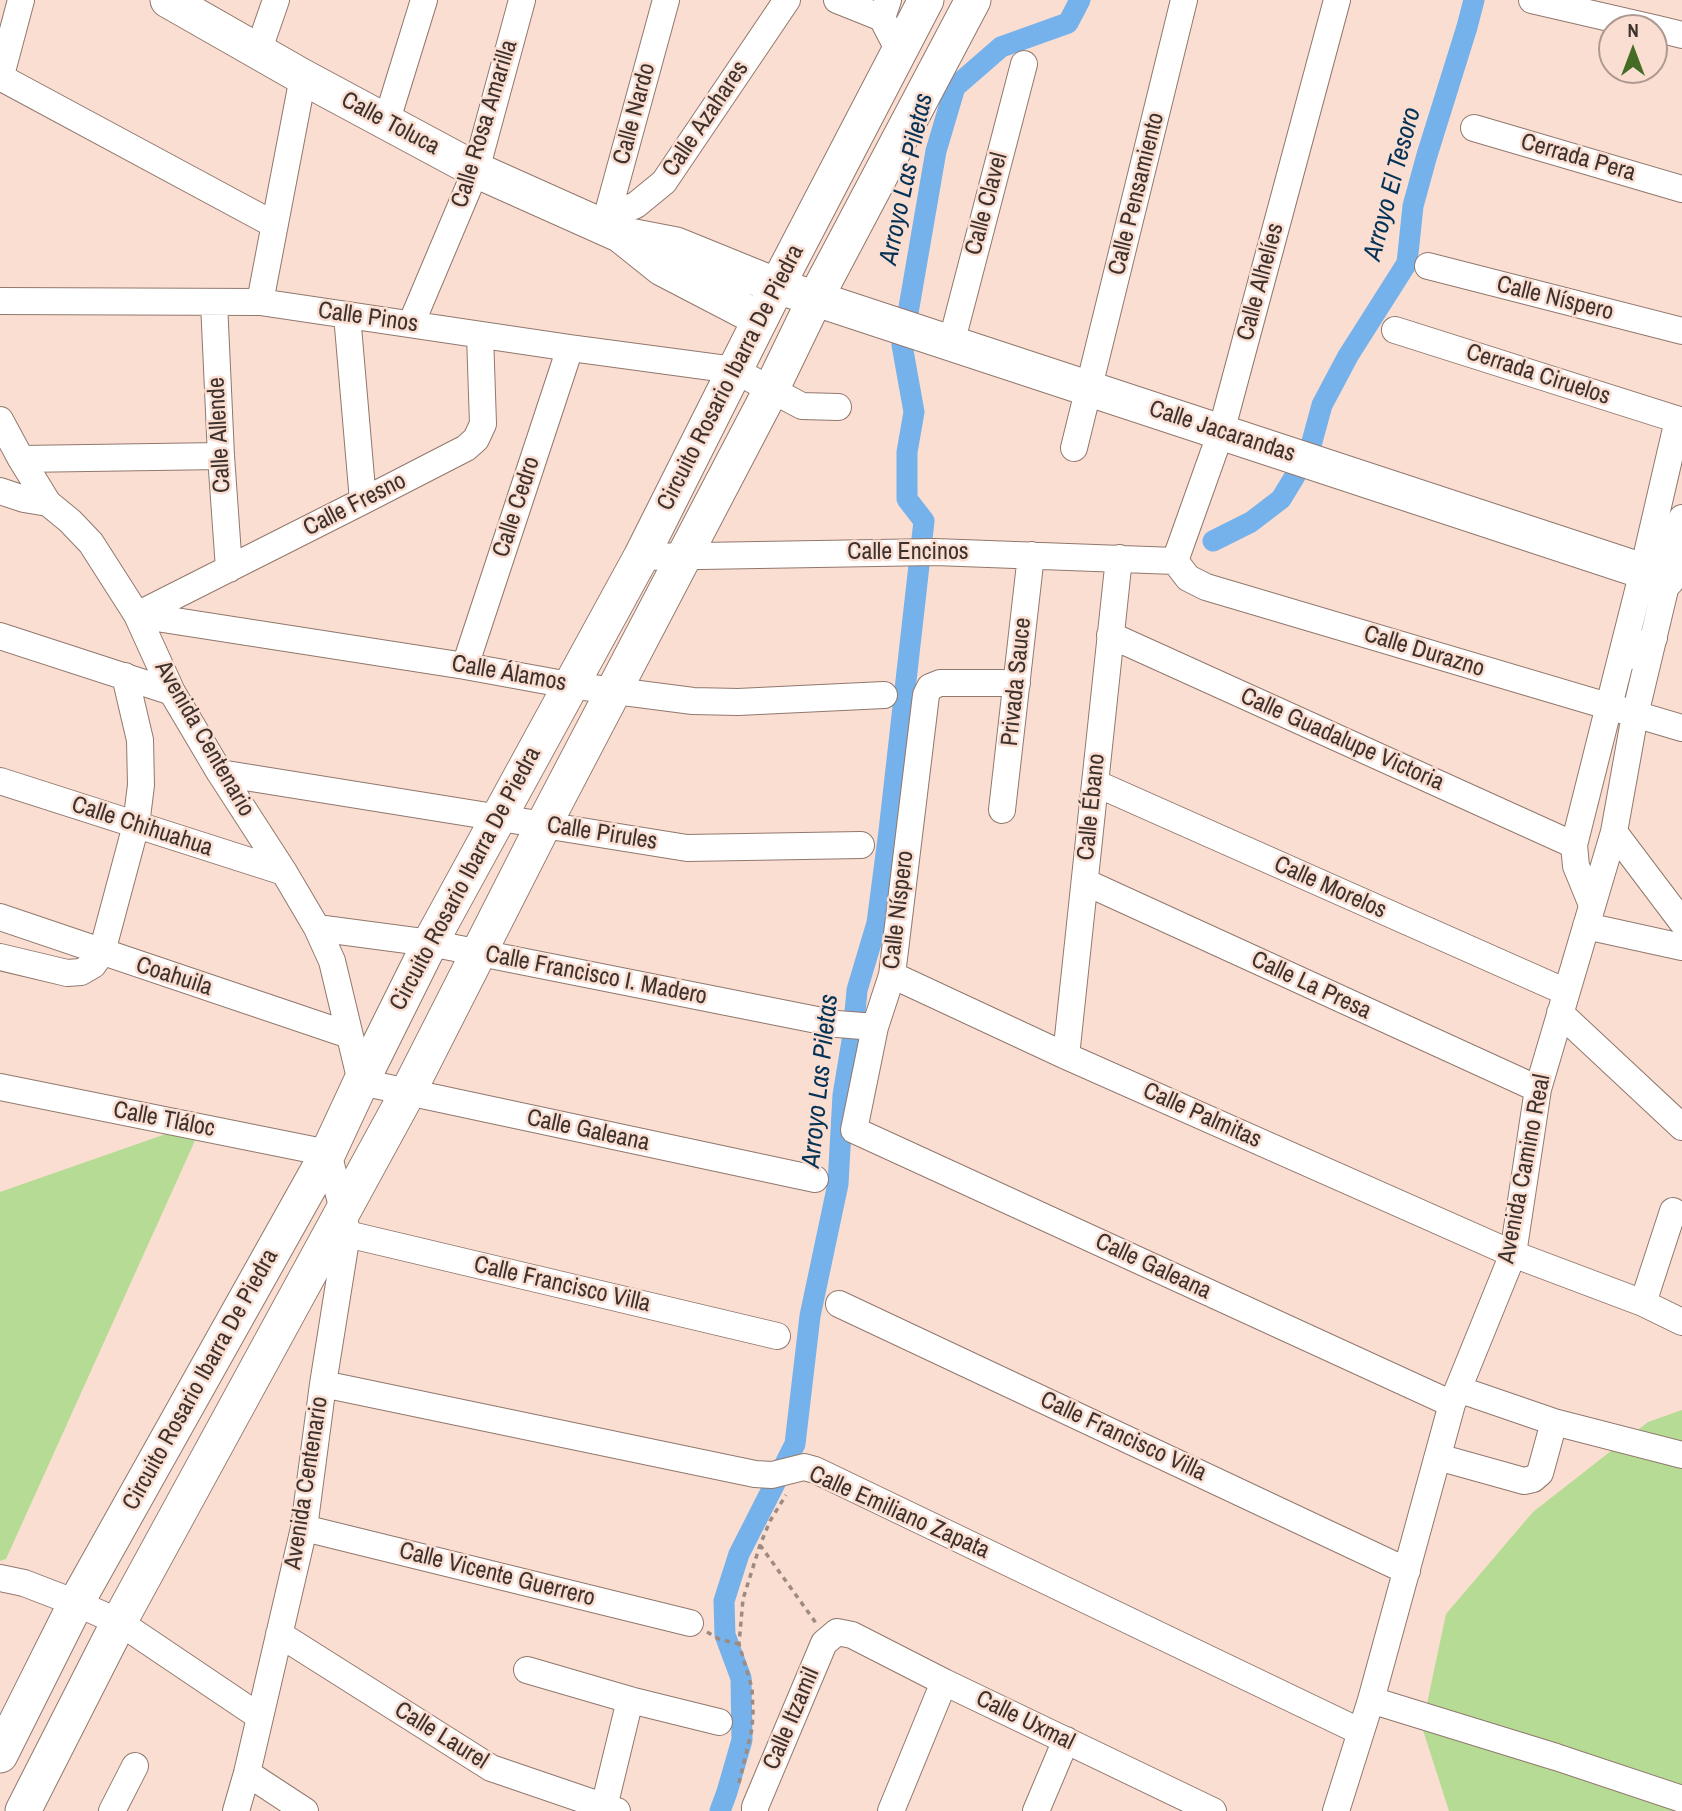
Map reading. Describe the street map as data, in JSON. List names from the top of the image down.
{
  "streets": {
    "main road": ["Calle Toluca", "Circuito Rosario Ibarra De Piedra", "Calle Jacarandas"],
    "street": [
      "Calle Nardo",
      "Calle Azahares",
      "Calle Rosa Amarilla",
      "Cerrada Pera",
      "Calle Pensamiento",
      "Calle Clavel",
      "Calle Alhelíes",
      "Calle Níspero",
      "Calle Pinos",
      "Cerrada Ciruelos",
      "Calle Allende",
      "Calle Fresno",
      "Calle Cedro",
      "Calle Encinos",
      "Calle Durazno",
      "Calle Álamos",
      "Privada Sauce",
      "Avenida Centenario",
      "Calle Guadalupe Victoria",
      "Calle Ébano",
      "Calle Chihuahua",
      "Calle Pirules",
      "Calle Morelos",
      "Calle Francisco I. Madero",
      "Coahuila",
      "Calle La Presa",
      "Calle Palmitas",
      "Calle Tláloc",
      "Calle Galeana",
      "Avenida Camino Real",
      "Calle Francisco Villa",
      "Calle Emiliano Zapata",
      "Calle Vicente Guerrero",
      "Calle Itzamil",
      "Calle Uxmal",
      "Calle Laurel"
    ]
  },
  "crossings": [
    ["Calle Nardo", "Calle Azahares"],
    ["Calle Nardo", "Calle Toluca"],
    ["Calle Azahares", "Calle Toluca"],
    ["Calle Toluca", "Calle Rosa Amarilla"],
    ["Calle Toluca", "Circuito Rosario Ibarra De Piedra"],
    ["Calle Toluca", "Calle Jacarandas"],
    ["Calle Rosa Amarilla", "Calle Pinos"],
    ["Calle Pensamiento", "Calle Jacarandas"],
    ["Calle Clavel", "Calle Jacarandas"],
    ["Calle Alhelíes", "Calle Jacarandas"],
    ["Calle Alhelíes", "Calle Encinos"],
    ["Calle Alhelíes", "Calle Durazno"],
    ["Calle Níspero", "Privada Sauce"],
    ["Calle Níspero", "Calle Francisco I. Madero"],
    ["Calle Níspero", "Calle Palmitas"],
    ["Calle Níspero", "Calle Galeana"],
    ["Calle Pinos", "Circuito Rosario Ibarra De Piedra"],
    ["Calle Pinos", "Calle Allende"],
    ["Calle Pinos", "Calle Fresno"],
    ["Calle Pinos", "Calle Cedro"],
    ["Cerrada Ciruelos", "Avenida Camino Real"],
    ["Circuito Rosario Ibarra De Piedra", "Calle Jacarandas"],
    ["Circuito Rosario Ibarra De Piedra", "Calle Encinos"],
    ["Circuito Rosario Ibarra De Piedra", "Calle Álamos"],
    ["Circuito Rosario Ibarra De Piedra", "Avenida Centenario"],
    ["Circuito Rosario Ibarra De Piedra", "Calle Pirules"],
    ["Circuito Rosario Ibarra De Piedra", "Calle Francisco I. Madero"],
    ["Circuito Rosario Ibarra De Piedra", "Calle Tláloc"],
    ["Circuito Rosario Ibarra De Piedra", "Calle Galeana"],
    ["Calle Jacarandas", "Avenida Camino Real"],
    ["Calle Allende", "Calle Fresno"],
    ["Calle Fresno", "Calle Álamos"],
    ["Calle Fresno", "Avenida Centenario"],
    ["Calle Cedro", "Calle Álamos"],
    ["Calle Encinos", "Calle Durazno"],
    ["Calle Encinos", "Privada Sauce"],
    ["Calle Encinos", "Calle Ébano"],
    ["Calle Durazno", "Avenida Camino Real"],
    ["Calle Álamos", "Avenida Centenario"],
    ["Avenida Centenario", "Calle Chihuahua"],
    ["Avenida Centenario", "Calle Pirules"],
    ["Avenida Centenario", "Calle Francisco I. Madero"],
    ["Avenida Centenario", "Coahuila"],
    ["Avenida Centenario", "Calle Tláloc"],
    ["Avenida Centenario", "Calle Galeana"],
    ["Avenida Centenario", "Calle Francisco Villa"],
    ["Avenida Centenario", "Calle Emiliano Zapata"],
    ["Avenida Centenario", "Calle Vicente Guerrero"],
    ["Avenida Centenario", "Calle Laurel"],
    ["Calle Guadalupe Victoria", "Calle Ébano"],
    ["Calle Ébano", "Calle Morelos"],
    ["Calle Ébano", "Calle La Presa"],
    ["Calle Ébano", "Calle Palmitas"],
    ["Calle Morelos", "Avenida Camino Real"],
    ["Calle La Presa", "Avenida Camino Real"],
    ["Calle Palmitas", "Avenida Camino Real"],
    ["Calle Galeana", "Avenida Camino Real"],
    ["Avenida Camino Real", "Calle Francisco Villa"],
    ["Avenida Camino Real", "Calle Emiliano Zapata"],
    ["Calle Itzamil", "Calle Uxmal"]
  ],
  "water": ["Arroyo Las Piletas", "Arroyo El Tesoro"],
  "north": "top"
}
